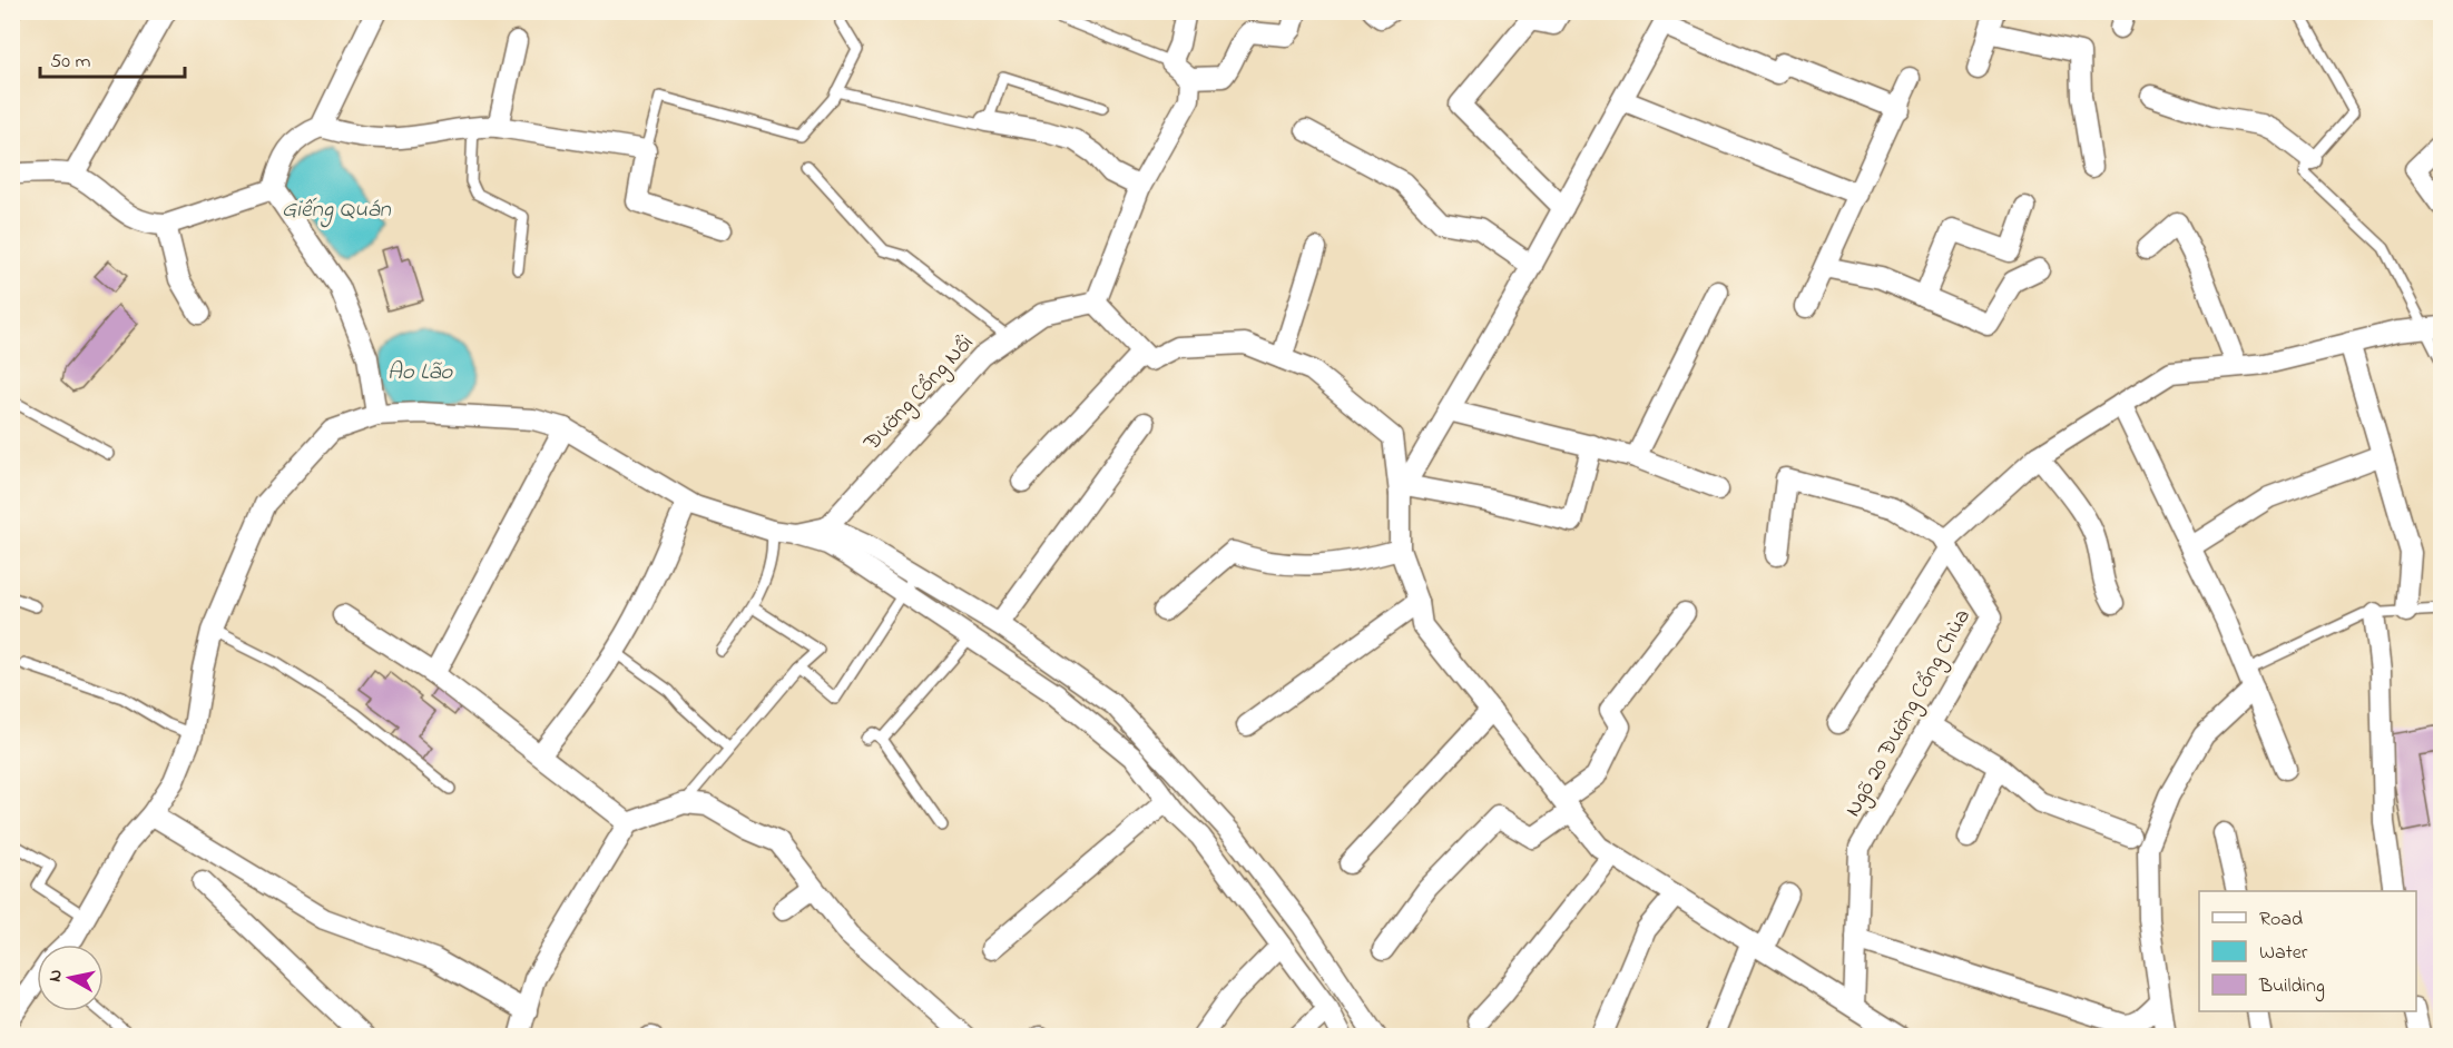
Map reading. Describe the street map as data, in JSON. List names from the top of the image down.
{
  "streets": {
    "street": ["Đường Cổng Nổi", "Ngõ 20 Đường Cổng Chùa"]
  },
  "water": ["Giếng Quán", "Ao Lão"],
  "legend": ["Road", "Water", "Building"],
  "scale_bar": "50 m",
  "north": "left"
}
